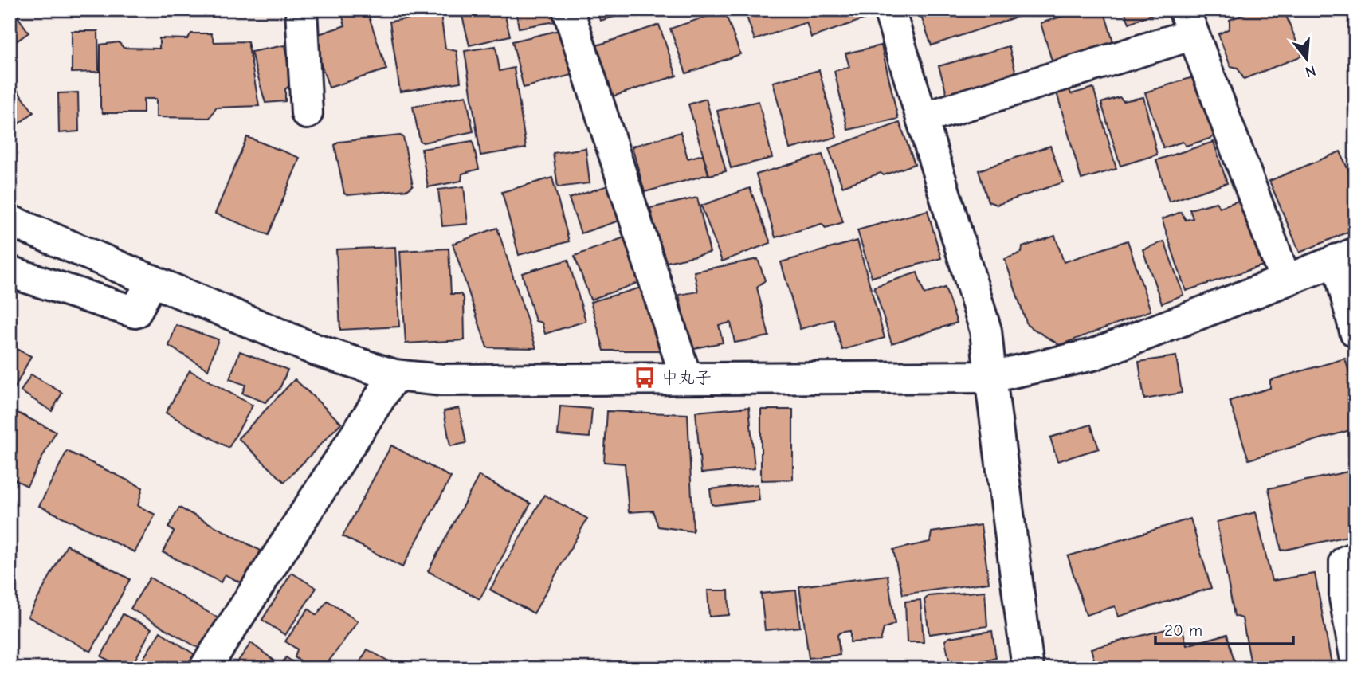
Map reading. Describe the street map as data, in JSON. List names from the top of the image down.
{
  "places": {
    "bus stop": ["中丸子"]
  },
  "scale_bar": "20 m",
  "north": "bottom"
}
